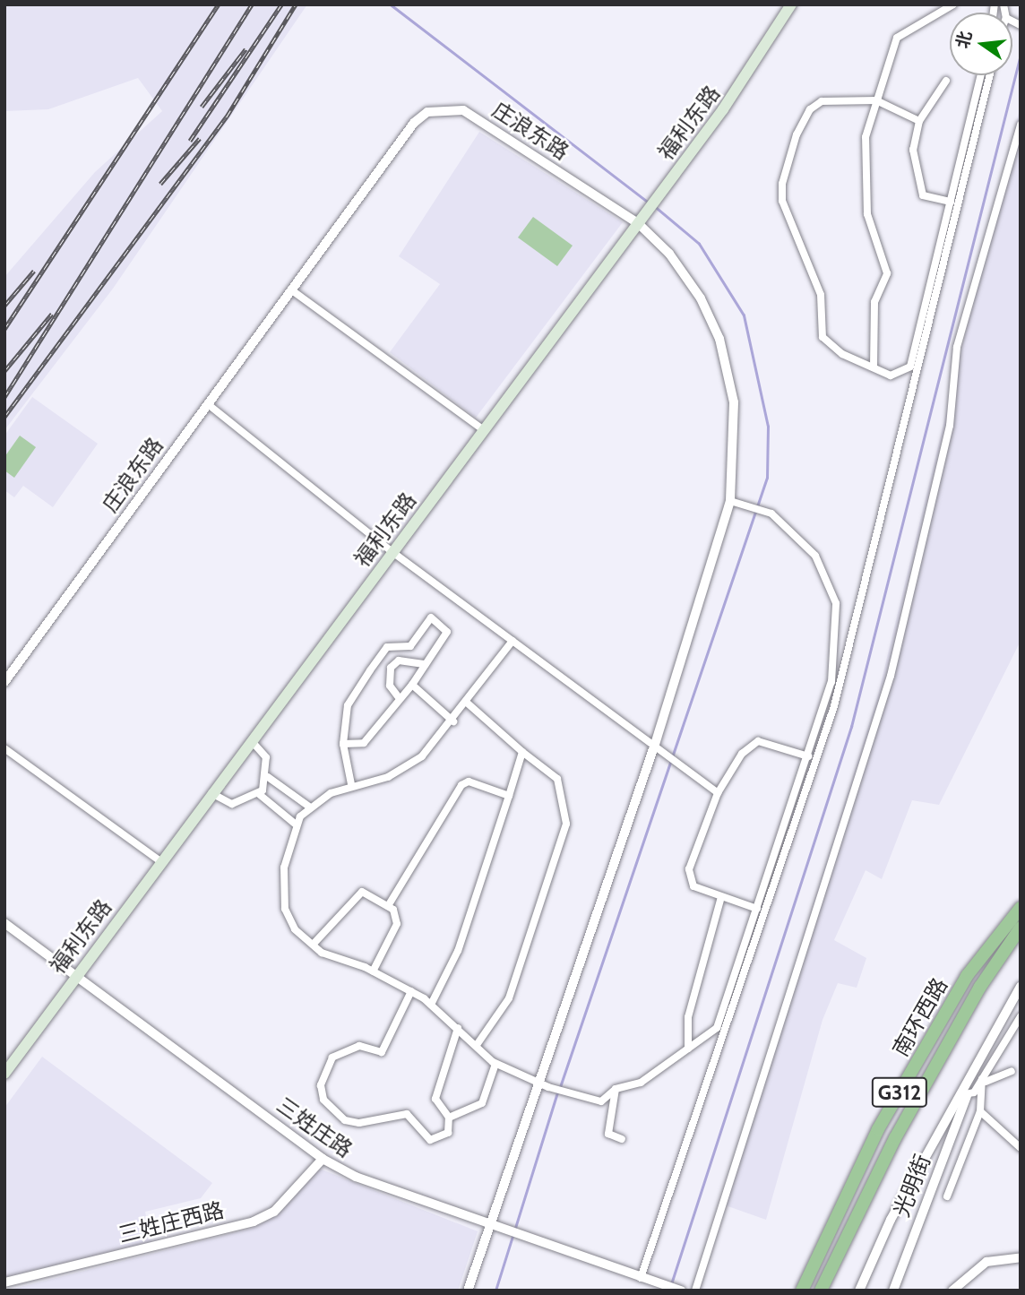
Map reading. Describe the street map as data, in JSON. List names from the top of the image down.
{
  "streets": {
    "highway": ["南环西路", "G312"],
    "main road": ["福利东路"],
    "street": [
      "庄浪东路",
      "三姓庄路",
      "光明街",
      "三姓庄西路"
    ]
  },
  "crossings": [
    ["福利东路", "庄浪东路"],
    ["福利东路", "三姓庄路"],
    ["庄浪东路", "三姓庄路"],
    ["三姓庄路", "三姓庄西路"]
  ],
  "north": "left"
}
